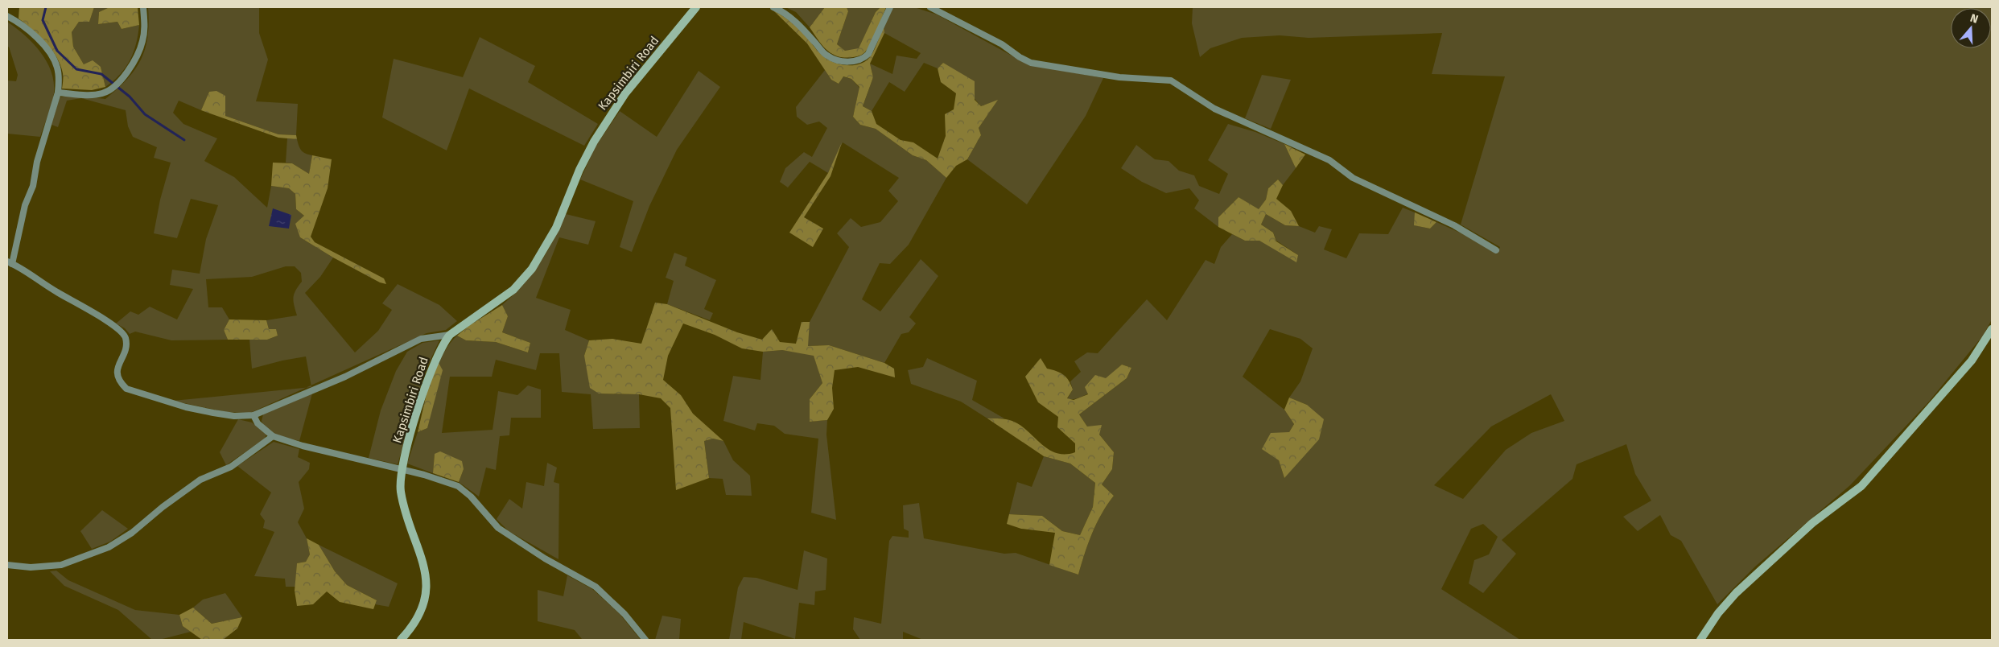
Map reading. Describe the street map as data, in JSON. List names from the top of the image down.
{
  "streets": {
    "street": ["Kapsimbiri Road"]
  },
  "north": "top"
}
